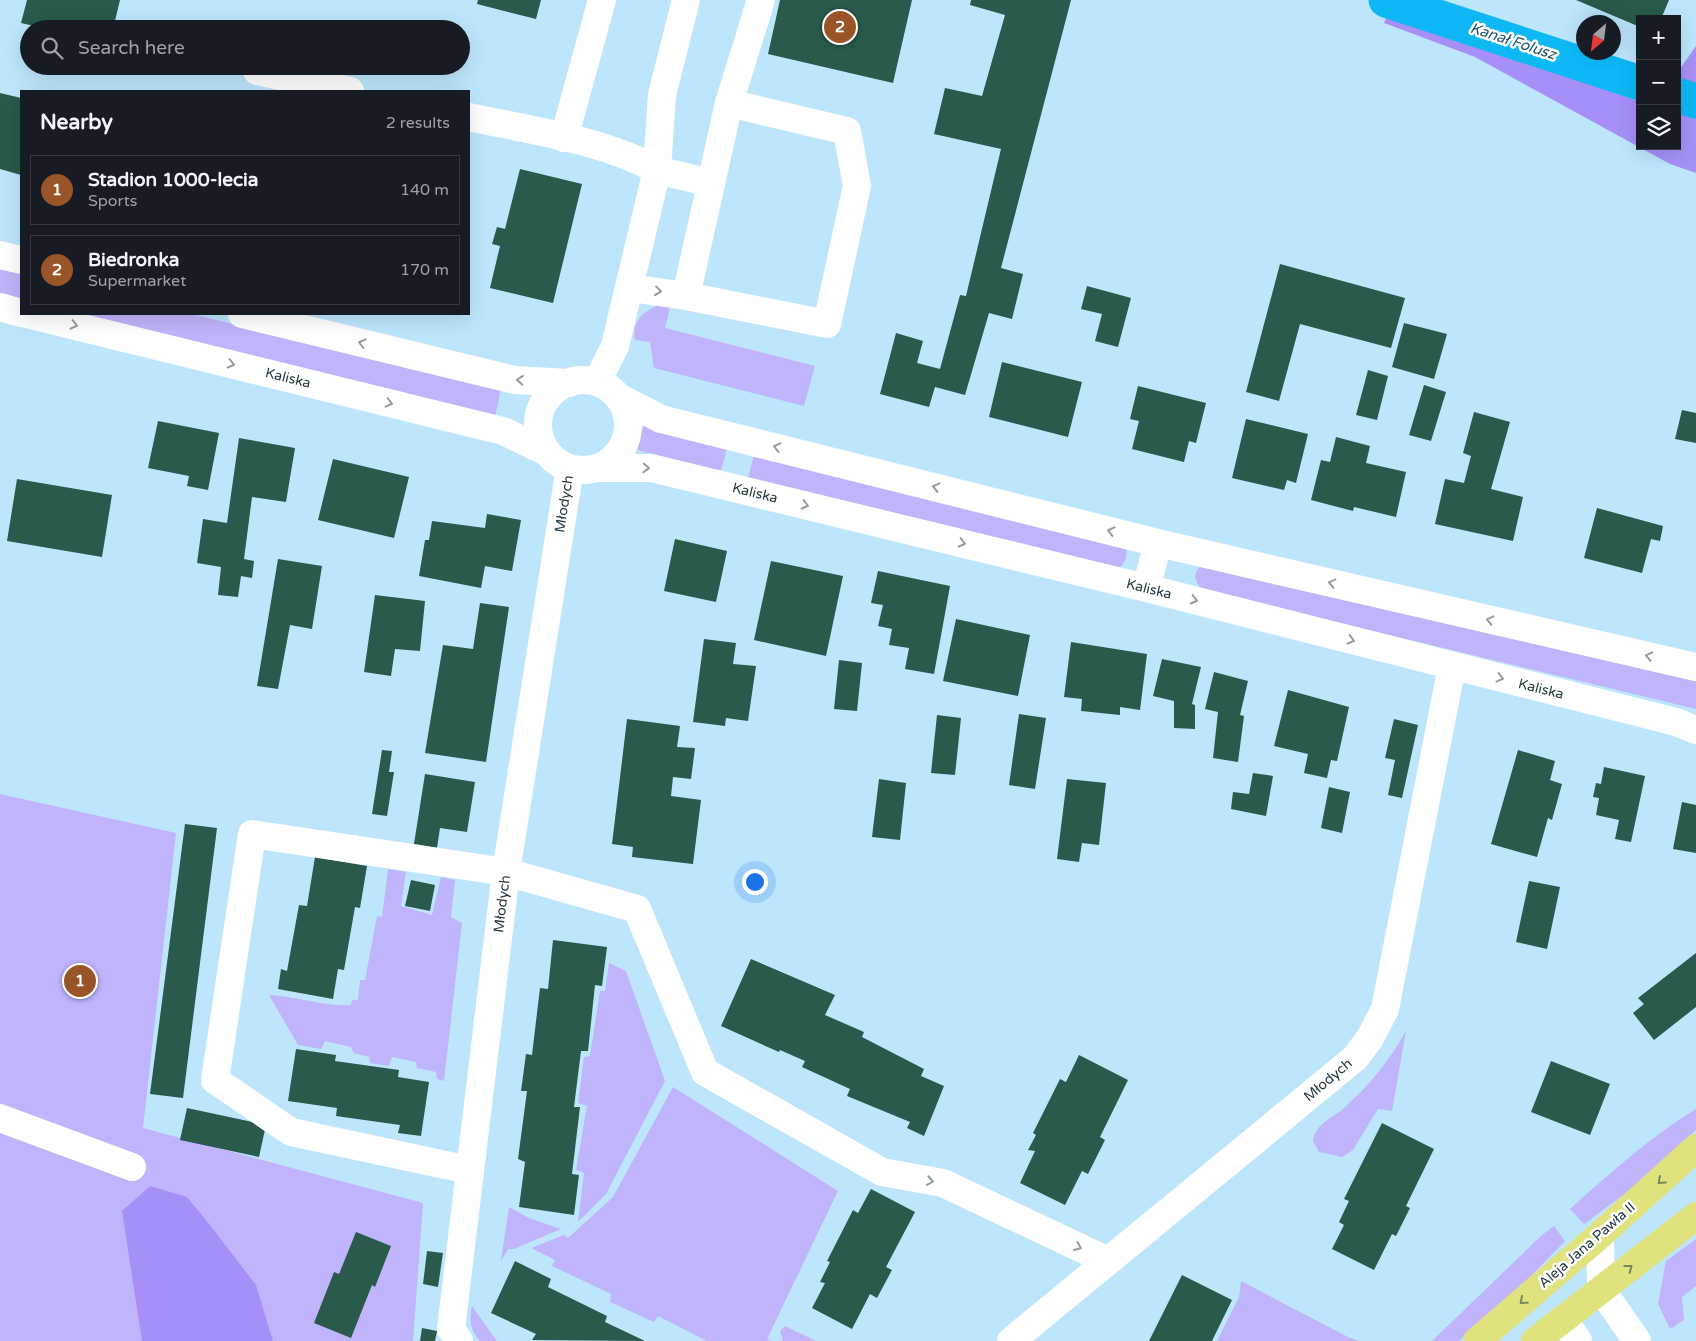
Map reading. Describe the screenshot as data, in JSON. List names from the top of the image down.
{
  "streets": {
    "main road": ["Aleja Jana Pawła II"],
    "street": ["Kaliska", "Młodych"]
  },
  "crossings": [
    ["Kaliska", "Młodych"]
  ],
  "water": ["Kanał Folusz"],
  "north": "bottom left",
  "page": {
    "pins": ["2", "1"],
    "map_buttons": ["+", "−"],
    "search": "Search here",
    "heading": ["Nearby", "2 results"],
    "list": [
      {
        "mark": "1",
        "name": "Stadion 1000-lecia",
        "note": "Sports",
        "value": "140 m"
      },
      {
        "mark": "2",
        "name": "Biedronka",
        "note": "Supermarket",
        "value": "170 m"
      }
    ]
  }
}
